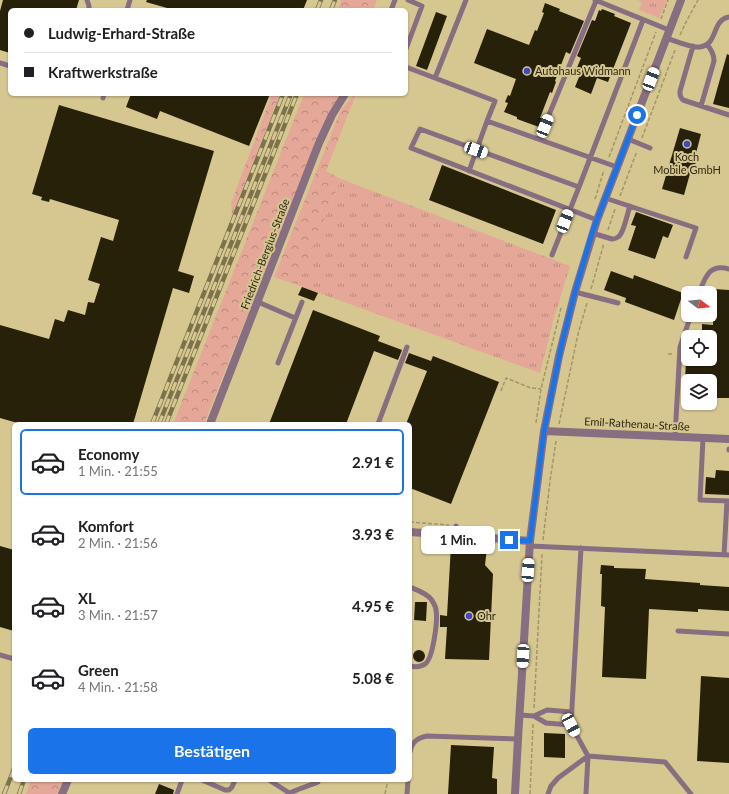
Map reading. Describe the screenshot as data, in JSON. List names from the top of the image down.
{
  "streets": {
    "street": ["Friedrich-Bergius-Straße", "Emil-Rathenau-Straße"]
  },
  "places": ["Autohaus Widmann", "Koch Mobile GmbH", "Ohr"],
  "north": "right",
  "page": {
    "banner": ["Ludwig-Erhard-Straße", "Kraftwerkstraße"],
    "list": [
      {
        "name": "Economy",
        "note": "1 Min. · 21:55",
        "value": "2.91 €"
      },
      {
        "name": "Komfort",
        "note": "2 Min. · 21:56",
        "value": "3.93 €"
      },
      {
        "name": "XL",
        "note": "3 Min. · 21:57",
        "value": "4.95 €"
      },
      {
        "name": "Green",
        "note": "4 Min. · 21:58",
        "value": "5.08 €"
      }
    ],
    "bubble": "1 Min.",
    "buttons": "Bestätigen"
  }
}
